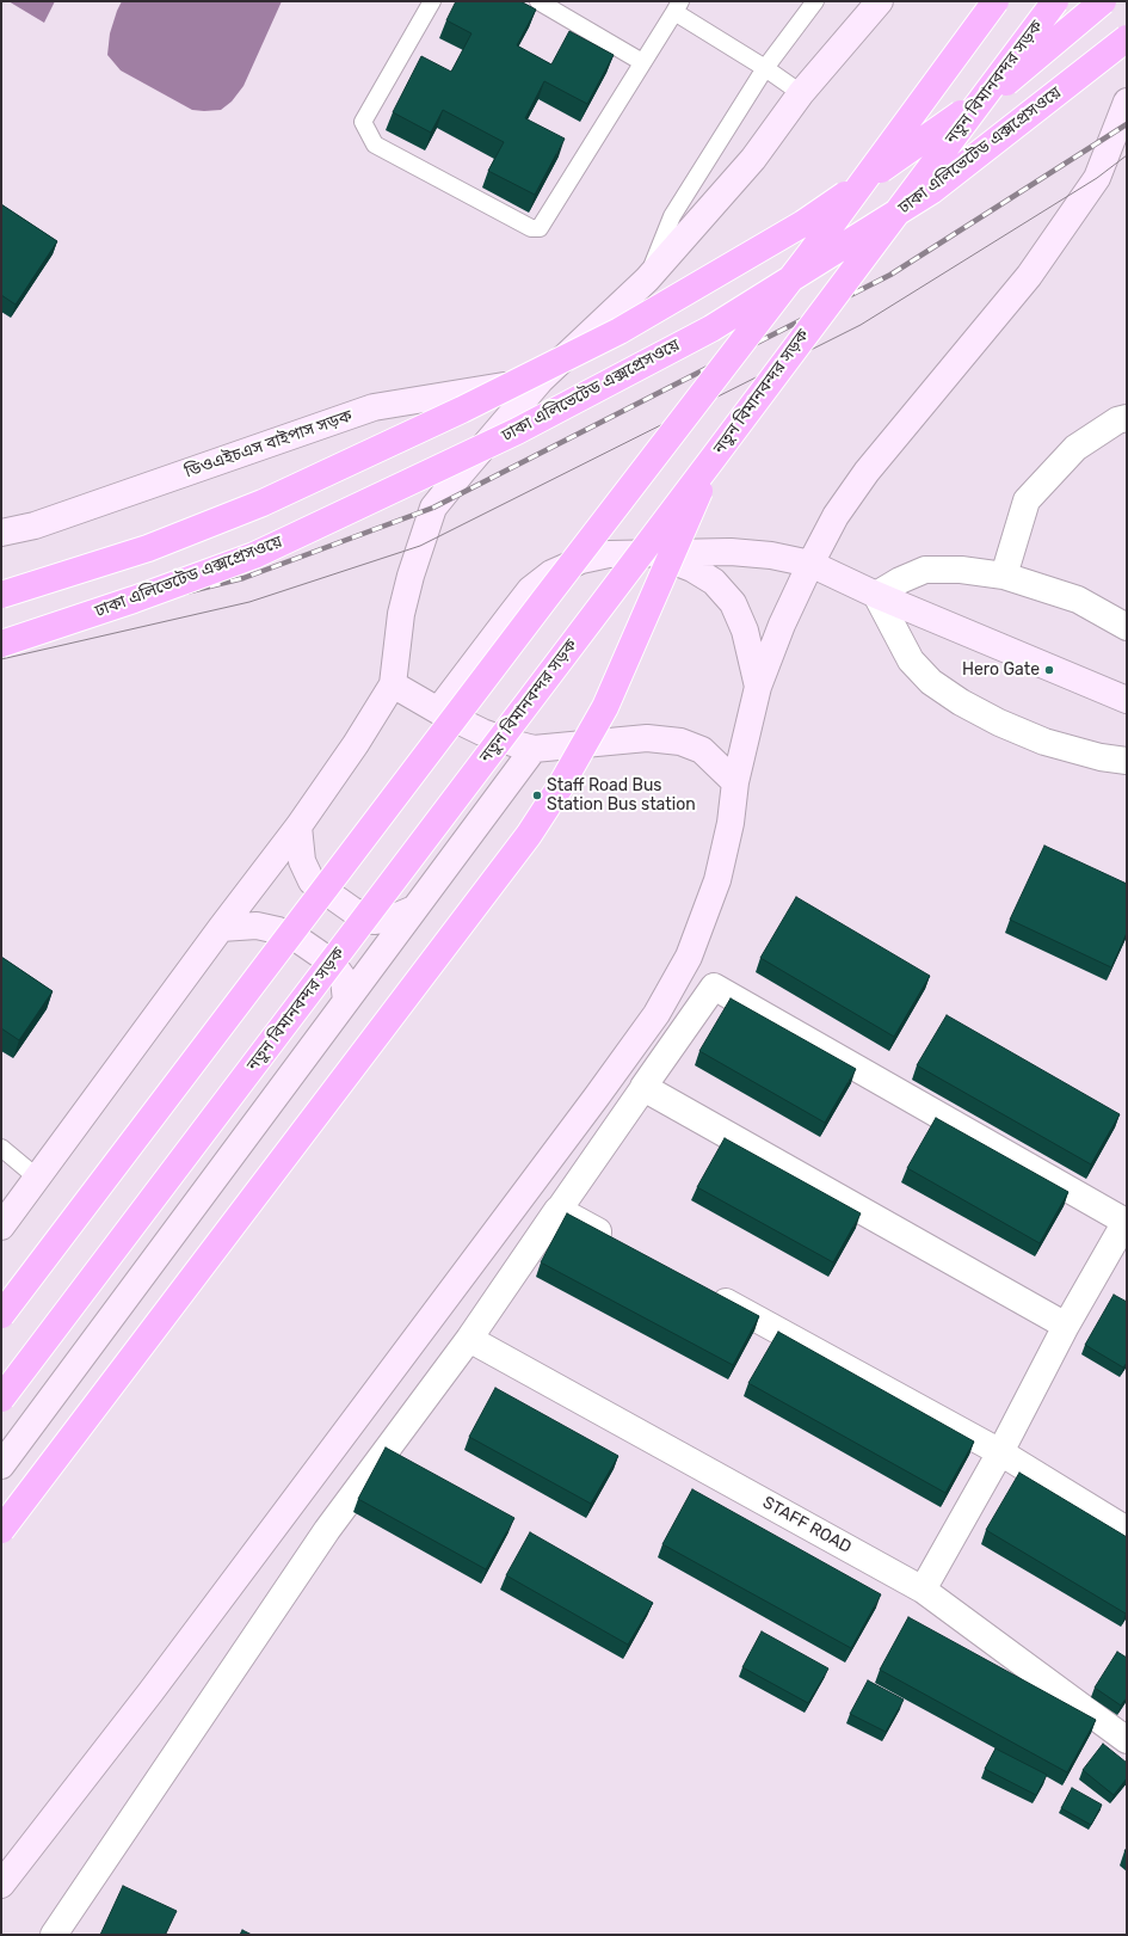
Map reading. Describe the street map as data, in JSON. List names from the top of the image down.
{
  "streets": {
    "highway": ["নতুন বিমানবন্দর সড়ক", "ঢাকা এলিভেটেড এক্সপ্রেসওয়ে"],
    "main road": ["ডিওএইচএস বাইপাস সড়ক"],
    "street": ["STAFF ROAD"]
  },
  "places": ["Hero Gate", "Staff Road Bus Station Bus station"]
}
